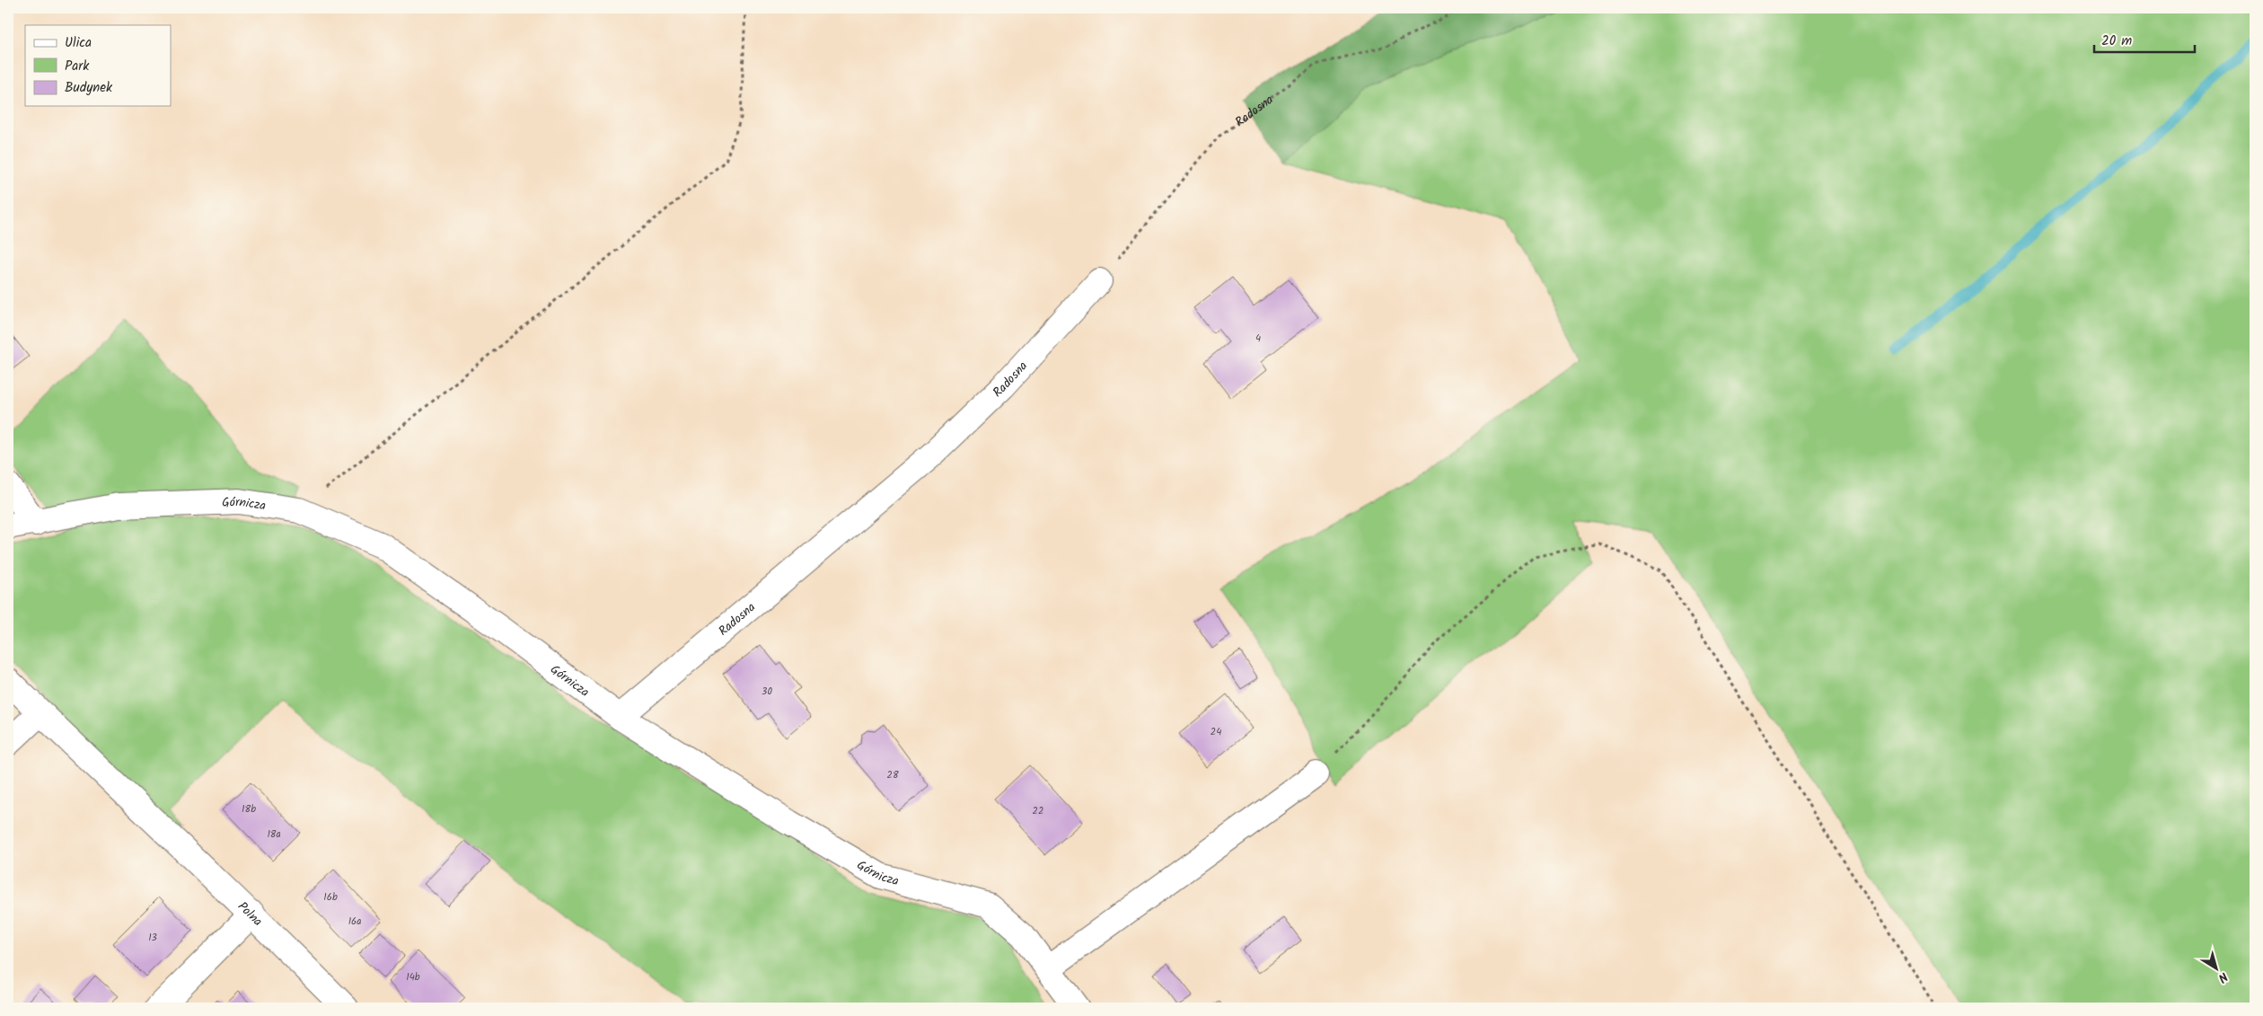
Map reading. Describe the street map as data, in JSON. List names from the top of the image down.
{
  "streets": {
    "street": ["Radosna", "Górnicza", "Polna"]
  },
  "crossings": [
    ["Radosna", "Górnicza"]
  ],
  "house_numbers": [
    "4",
    "30",
    "24",
    "28",
    "18b",
    "22",
    "18a",
    "16b",
    "16a",
    "13",
    "14b"
  ],
  "legend": ["Ulica", "Park", "Budynek"],
  "scale_bar": "20 m",
  "north": "bottom right"
}
